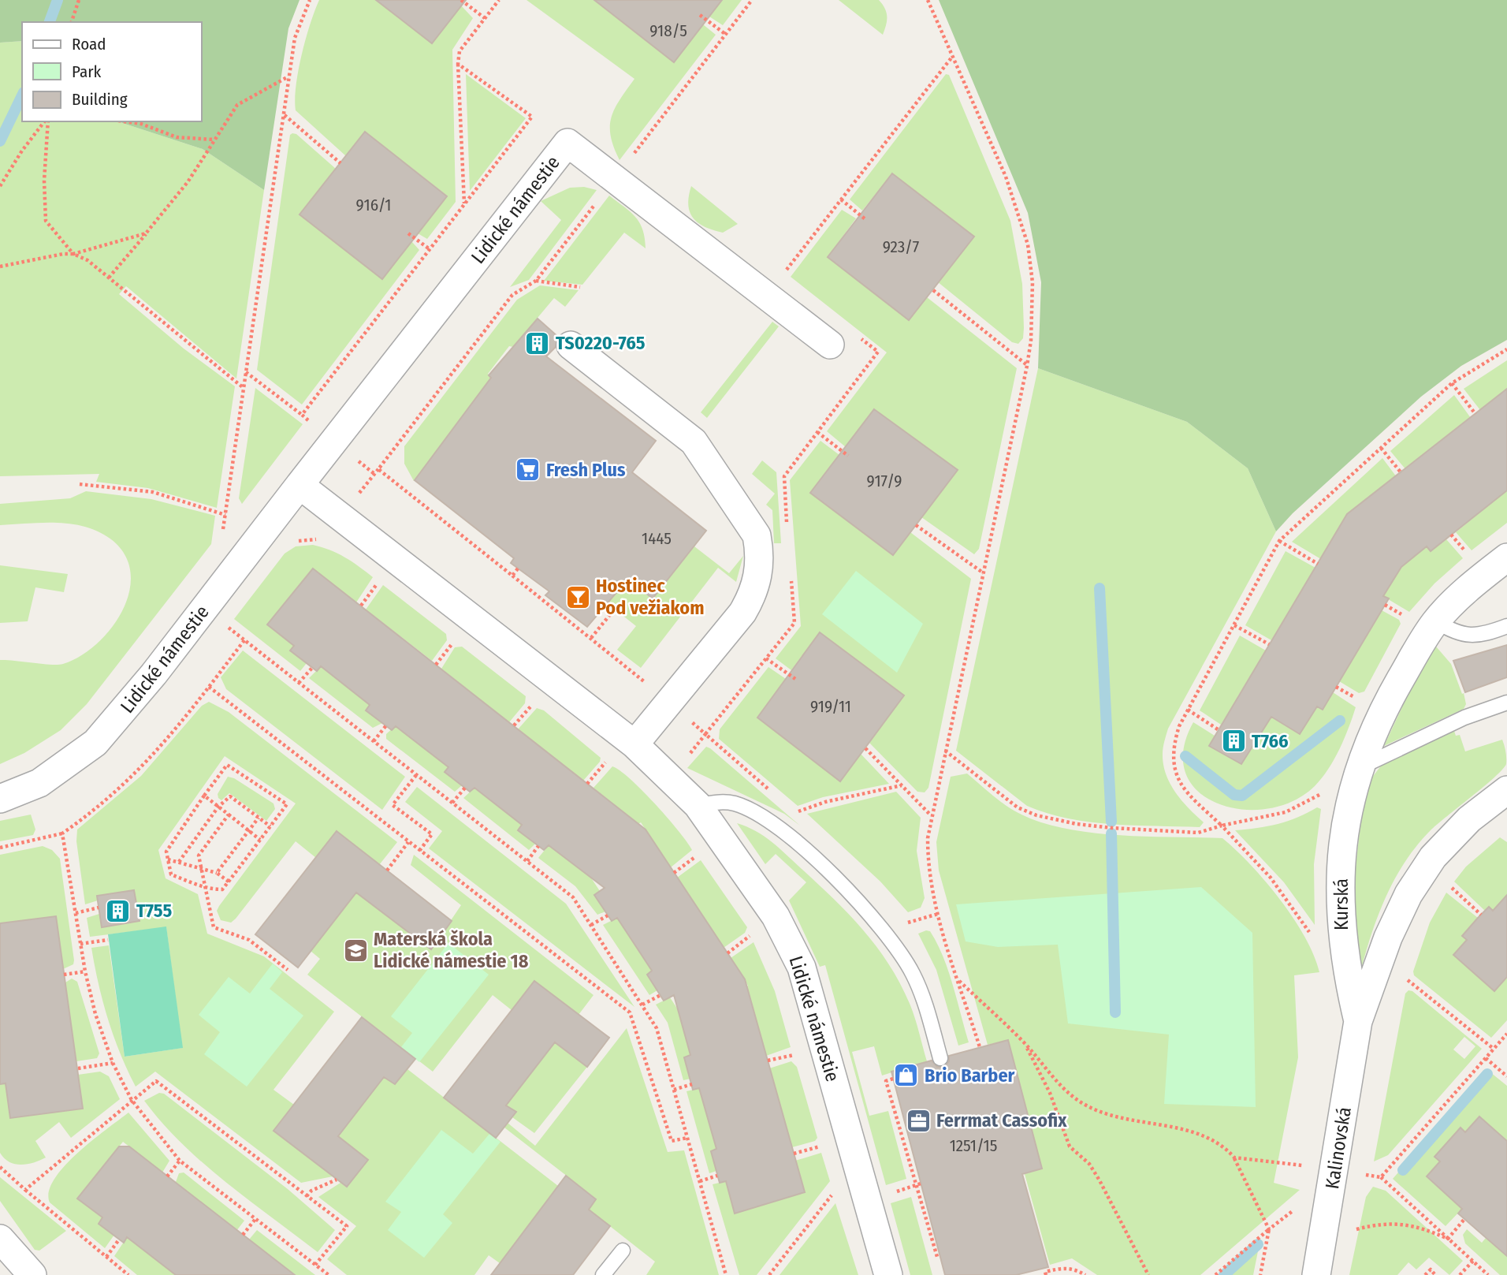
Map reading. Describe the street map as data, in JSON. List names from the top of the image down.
{
  "streets": {
    "street": ["Lidické námestie", "Kurská", "Kalinovská"]
  },
  "crossings": [
    ["Kurská", "Kalinovská"]
  ],
  "places": {
    "building": ["TS0220-765", "T766", "T755"],
    "supermarket": ["Fresh Plus"],
    "bar": ["Hostinec Pod vežiakom"],
    "school or university": ["Materská škola Lidické námestie 18"],
    "shop": ["Brio Barber"],
    "office": ["Ferrmat Cassofix"]
  },
  "house_numbers": [
    "918/5",
    "916/1",
    "923/7",
    "917/9",
    "1445",
    "919/11",
    "1251/15"
  ],
  "legend": ["Road", "Park", "Building"]
}
